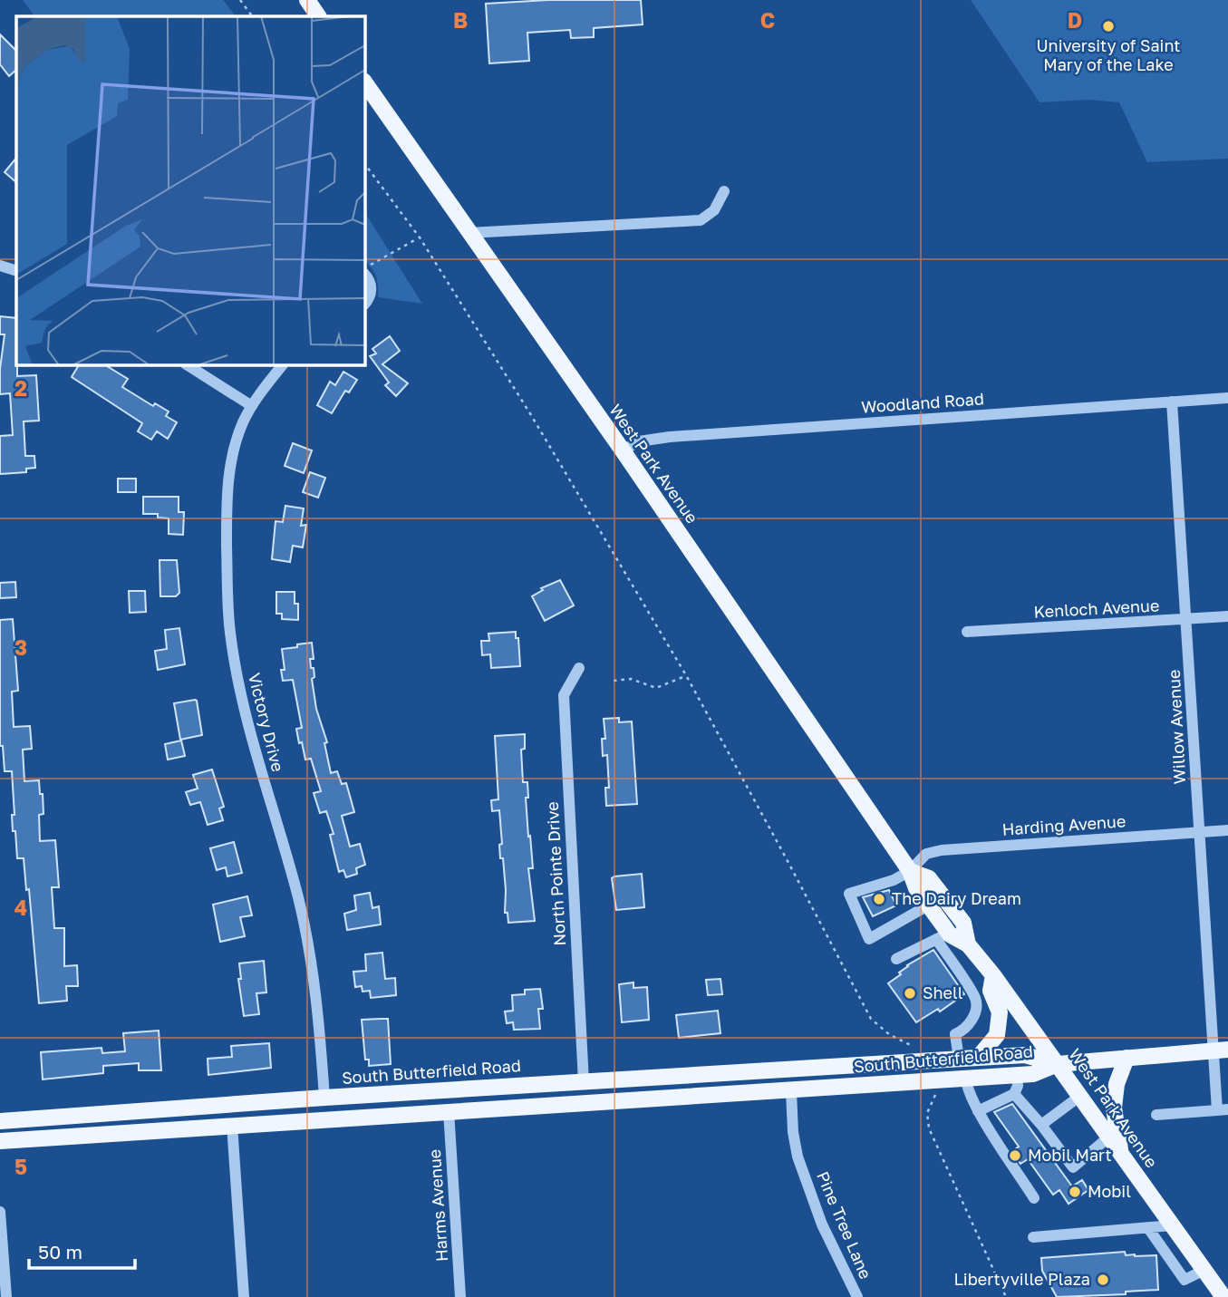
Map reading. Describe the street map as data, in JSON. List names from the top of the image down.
{
  "streets": {
    "main road": ["West Park Avenue", "South Butterfield Road"],
    "street": [
      "Woodland Road",
      "Kenloch Avenue",
      "Victory Drive",
      "Willow Avenue",
      "Harding Avenue",
      "North Pointe Drive",
      "Harms Avenue",
      "Pine Tree Lane"
    ]
  },
  "crossings": [
    ["Woodland Road", "West Park Avenue"],
    ["Woodland Road", "Willow Avenue"],
    ["West Park Avenue", "Harding Avenue"],
    ["West Park Avenue", "South Butterfield Road"],
    ["Kenloch Avenue", "Willow Avenue"],
    ["Victory Drive", "South Butterfield Road"],
    ["Willow Avenue", "Harding Avenue"],
    ["North Pointe Drive", "South Butterfield Road"],
    ["South Butterfield Road", "Harms Avenue"],
    ["South Butterfield Road", "Pine Tree Lane"]
  ],
  "places": [
    "University of Saint Mary of the Lake",
    "The Dairy Dream",
    "Shell",
    "Mobil Mart",
    "Mobil",
    "Libertyville Plaza"
  ],
  "scale_bar": "50 m",
  "grid": {
    "columns": ["B", "C", "D"],
    "rows": [
      "2",
      "3",
      "4",
      "5"
    ]
  }
}
